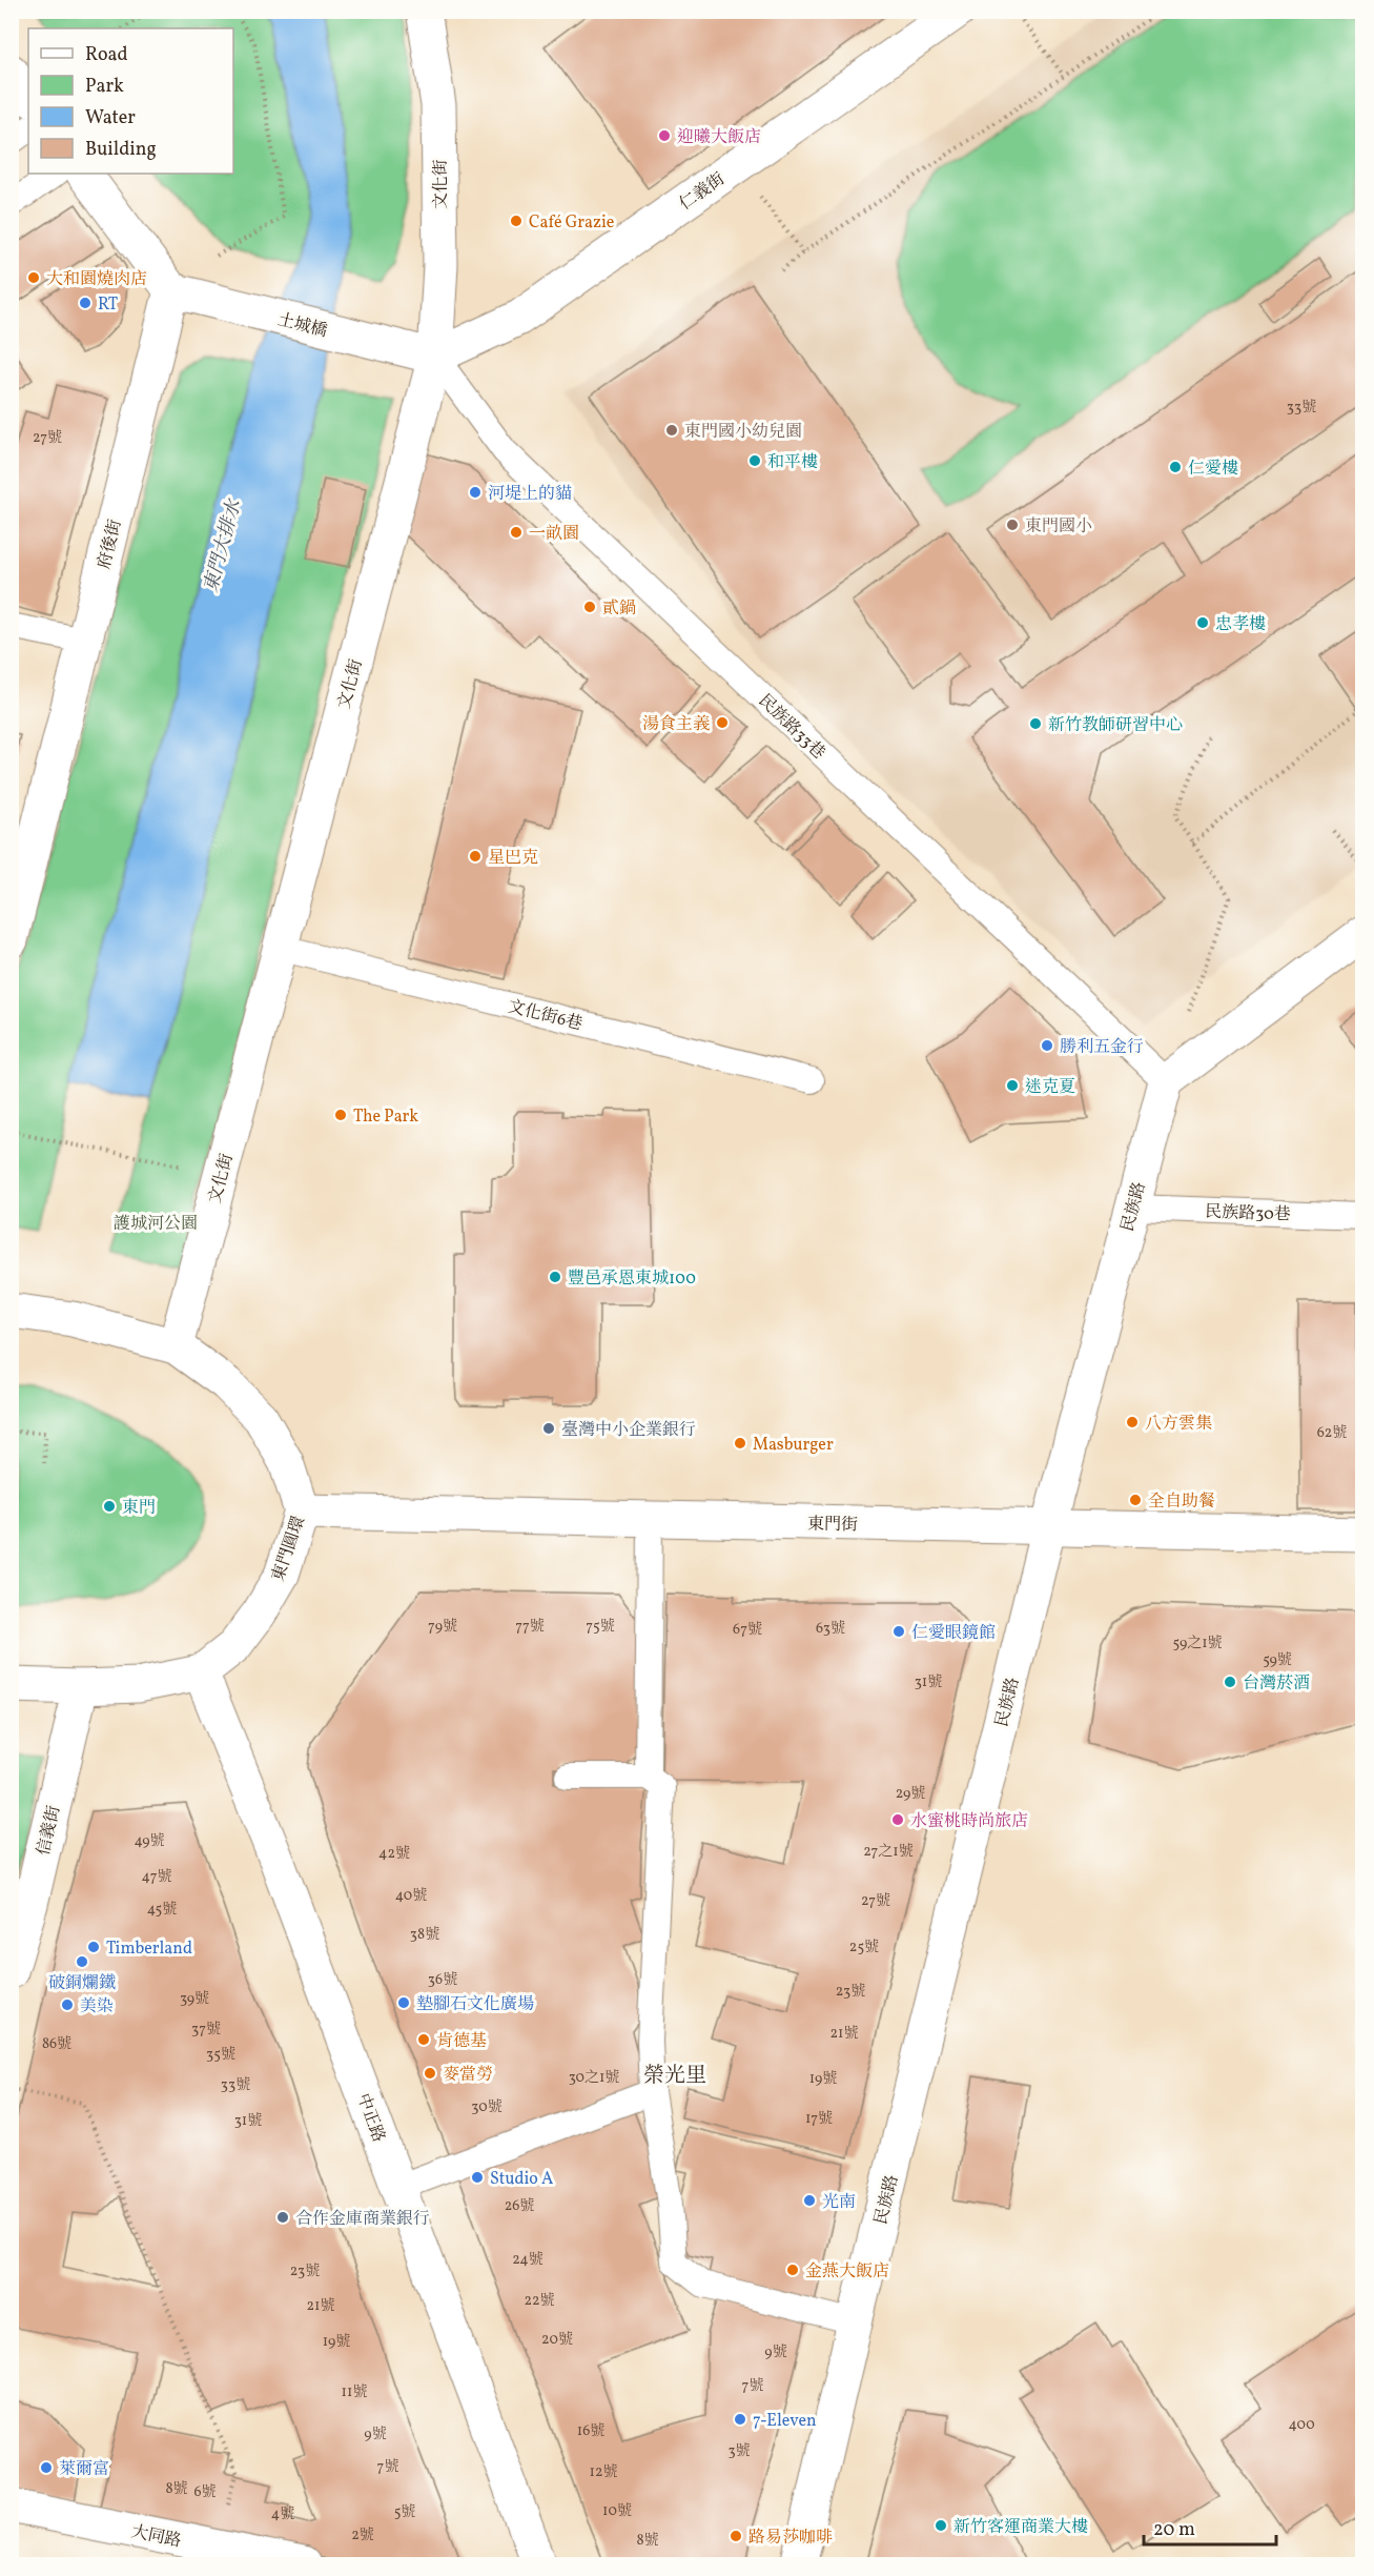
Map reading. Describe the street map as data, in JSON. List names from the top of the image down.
{
  "streets": {
    "street": [
      "文化街",
      "仁義街",
      "土城橋",
      "府後街",
      "民族路",
      "東門街",
      "東門圓環",
      "信義街",
      "中正路",
      "大同路"
    ],
    "lane": ["民族路33巷", "文化街6巷", "民族路30巷"]
  },
  "crossings": [
    ["文化街", "仁義街"],
    ["文化街", "土城橋"],
    ["文化街", "民族路33巷"],
    ["文化街", "文化街6巷"],
    ["文化街", "東門圓環"],
    ["仁義街", "土城橋"],
    ["仁義街", "民族路33巷"],
    ["土城橋", "府後街"],
    ["土城橋", "民族路33巷"],
    ["民族路33巷", "民族路"],
    ["民族路", "民族路30巷"],
    ["民族路", "東門街"],
    ["東門街", "東門圓環"],
    ["東門圓環", "信義街"],
    ["東門圓環", "中正路"]
  ],
  "districts": ["榮光里"],
  "water": ["東門大排水"],
  "parks": ["護城河公園"],
  "places": [
    "迎曦大飯店",
    "Café Grazie",
    "大和園燒肉店",
    "RT",
    "東門國小幼兒園",
    "和平樓",
    "仁愛樓",
    "河堤上的貓",
    "東門國小",
    "一畝園",
    "貳鍋",
    "忠孝樓",
    "湯食主義",
    "新竹教師研習中心",
    "星巴克",
    "勝利五金行",
    "迷克夏",
    "The Park",
    "豐邑承恩東城100",
    "八方雲集",
    "臺灣中小企業銀行",
    "Masburger",
    "全自助餐",
    "東門",
    "仁愛眼鏡館",
    "台灣菸酒",
    "水蜜桃時尚旅店",
    "Timberland",
    "破銅爛鐵",
    "墊腳石文化廣場",
    "美染",
    "肯德基",
    "麥當勞",
    "Studio A",
    "光南",
    "合作金庫商業銀行",
    "金燕大飯店",
    "7-Eleven",
    "萊爾富",
    "新竹客運商業大樓",
    "路易莎咖啡"
  ],
  "house_numbers": [
    "33號",
    "27號",
    "62號",
    "79號",
    "77號",
    "75號",
    "63號",
    "67號",
    "59之1號",
    "59號",
    "31號",
    "29號",
    "49號",
    "27之1號",
    "42號",
    "47號",
    "40號",
    "27號",
    "45號",
    "38號",
    "25號",
    "36號",
    "23號",
    "39號",
    "37號",
    "21號",
    "86號",
    "35號",
    "30之1號",
    "19號",
    "33號",
    "30號",
    "17號",
    "31號",
    "26號",
    "24號",
    "23號",
    "22號",
    "21號",
    "20號",
    "19號",
    "9號",
    "7號",
    "11號",
    "400",
    "16號",
    "9號",
    "3號",
    "7號",
    "12號",
    "8號",
    "6號",
    "10號",
    "5號",
    "4號",
    "2號",
    "8號"
  ],
  "legend": [
    "Road",
    "Park",
    "Water",
    "Building"
  ],
  "scale_bar": "20 m"
}
